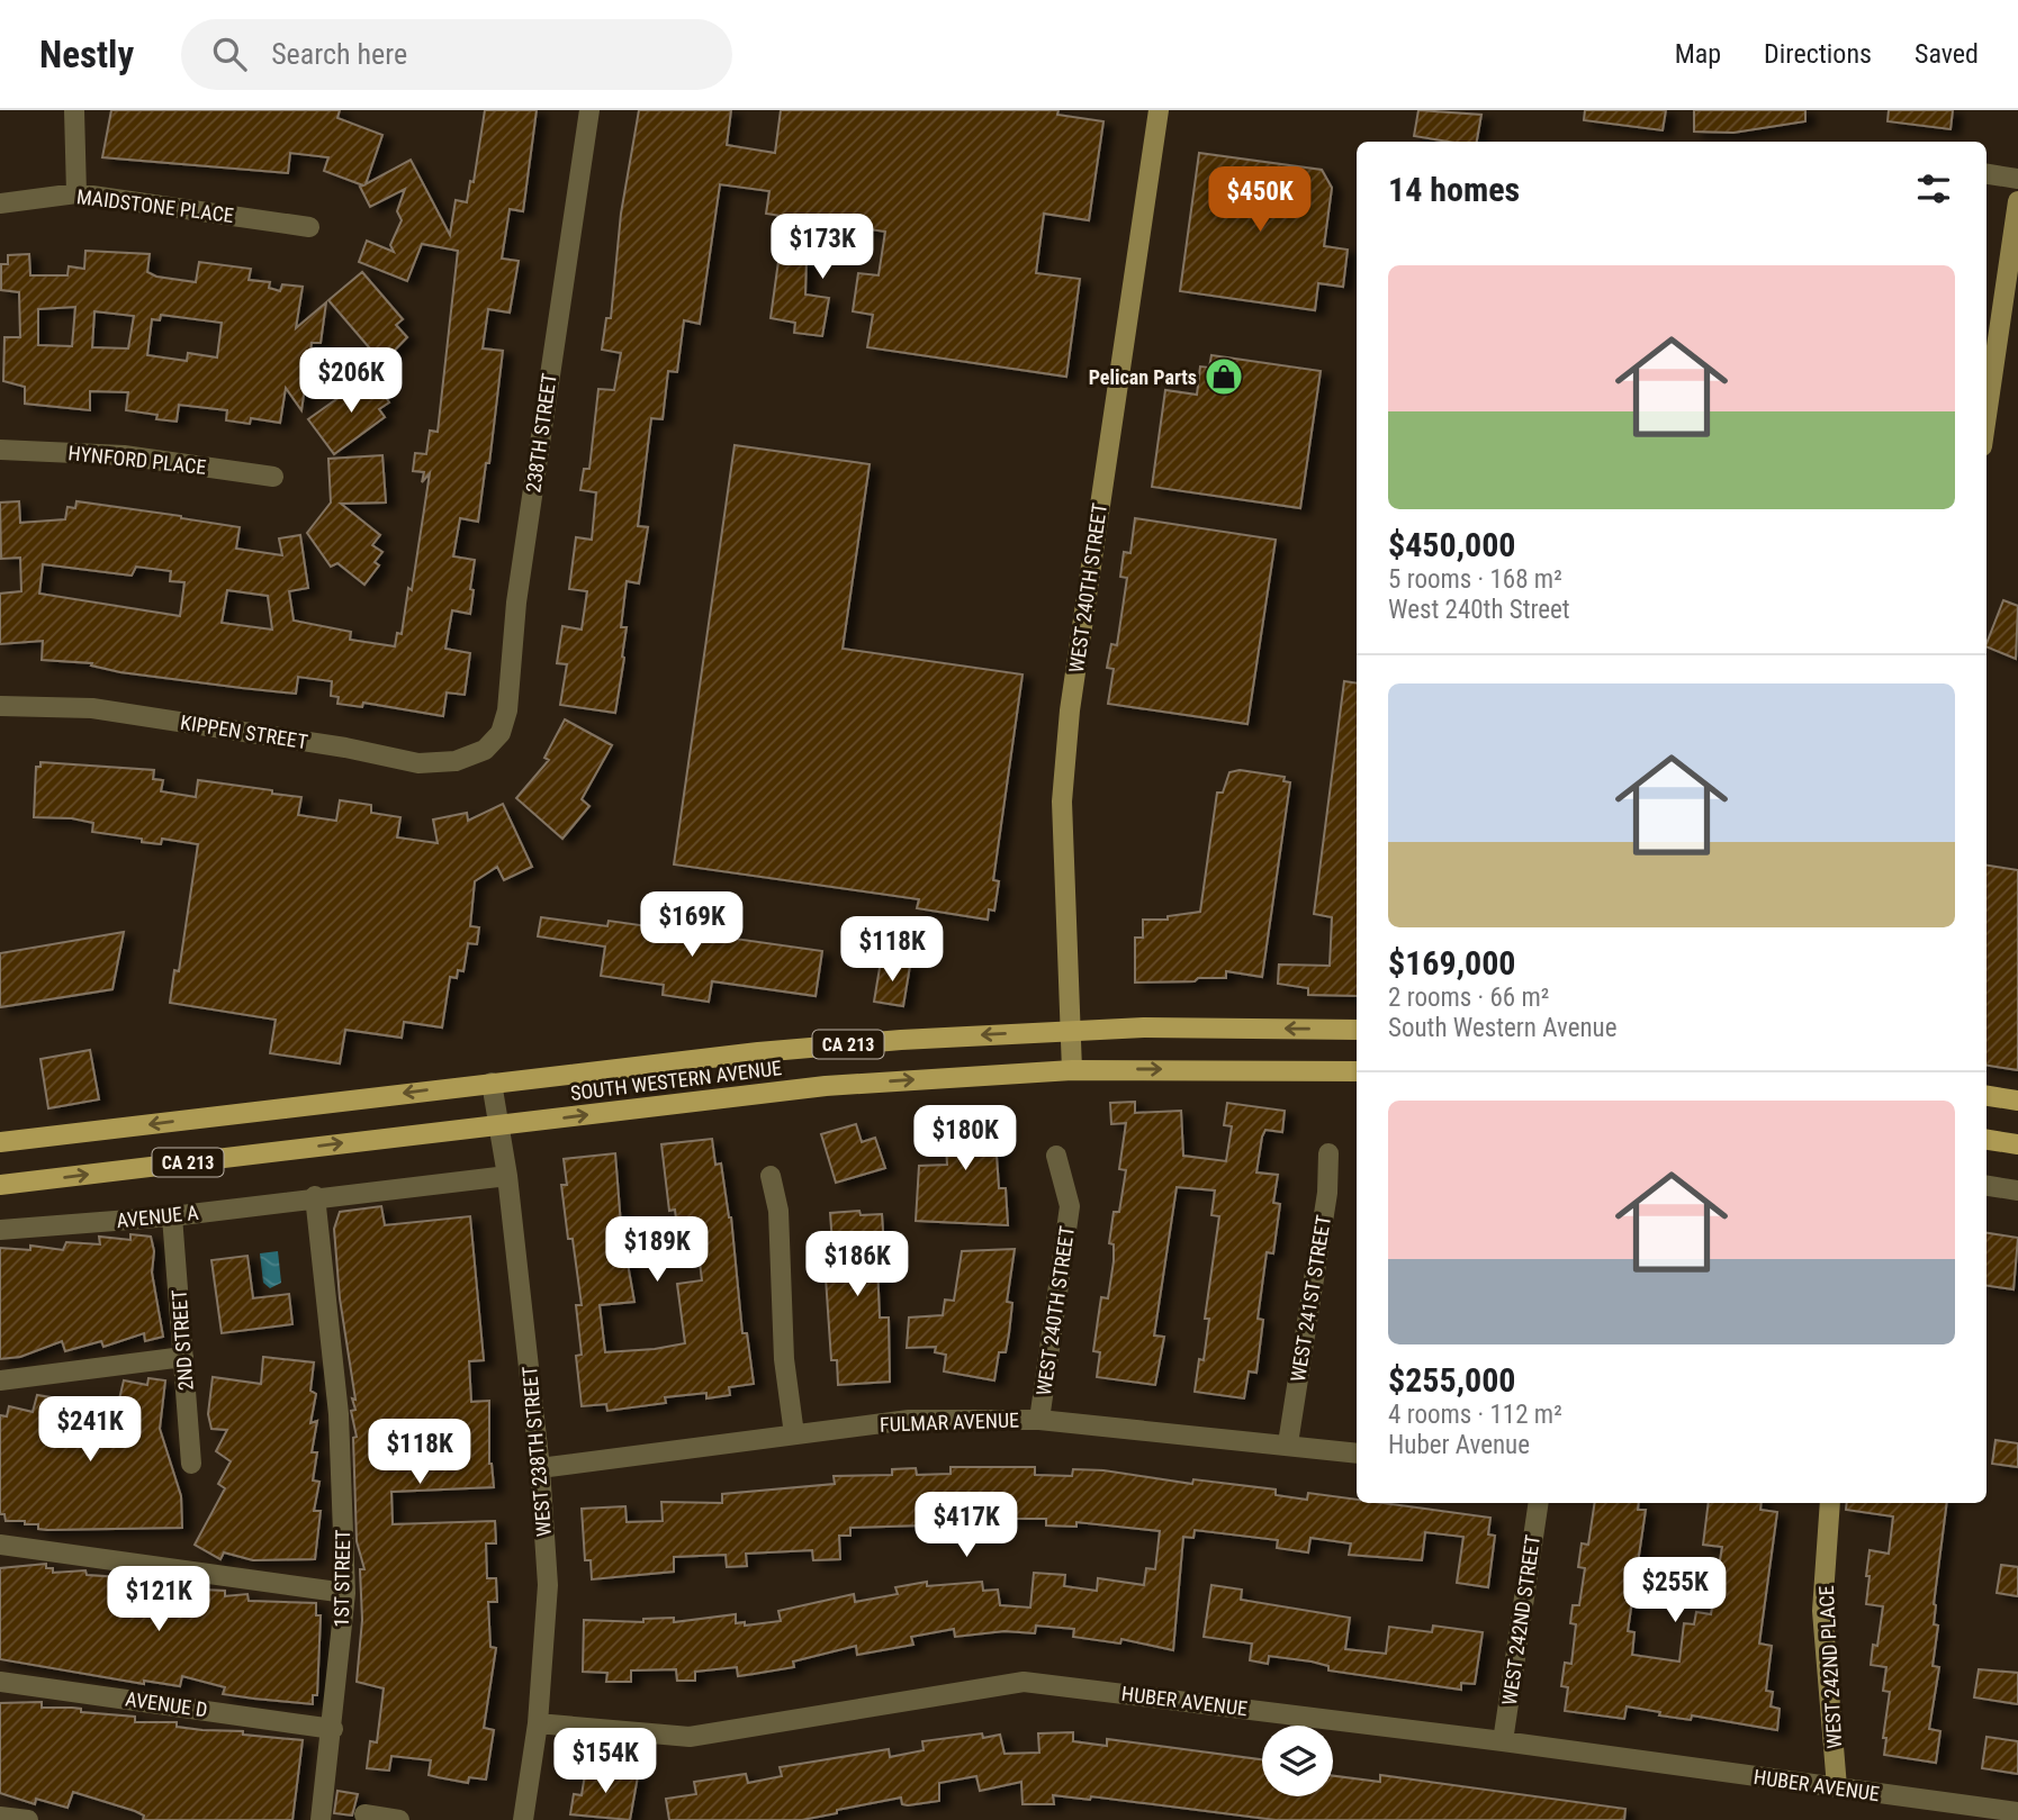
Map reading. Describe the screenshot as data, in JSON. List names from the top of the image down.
{
  "streets": {
    "main road": ["CA 213", "SOUTH WESTERN AVENUE"],
    "street": [
      "MAIDSTONE PLACE",
      "238TH STREET",
      "HYNFORD PLACE",
      "WEST 240TH STREET",
      "KIPPEN STREET",
      "AVENUE A",
      "WEST 241ST STREET",
      "2ND STREET",
      "FULMAR AVENUE",
      "WEST 238TH STREET",
      "1ST STREET",
      "WEST 242ND STREET",
      "WEST 242ND PLACE",
      "HUBER AVENUE",
      "AVENUE D"
    ]
  },
  "crossings": [
    ["238TH STREET", "KIPPEN STREET"],
    ["WEST 240TH STREET", "SOUTH WESTERN AVENUE"],
    ["WEST 240TH STREET", "FULMAR AVENUE"],
    ["SOUTH WESTERN AVENUE", "WEST 238TH STREET"],
    ["AVENUE A", "2ND STREET"],
    ["AVENUE A", "WEST 238TH STREET"],
    ["AVENUE A", "1ST STREET"],
    ["WEST 241ST STREET", "FULMAR AVENUE"],
    ["FULMAR AVENUE", "WEST 238TH STREET"],
    ["WEST 238TH STREET", "HUBER AVENUE"],
    ["1ST STREET", "AVENUE D"],
    ["WEST 242ND STREET", "HUBER AVENUE"],
    ["WEST 242ND PLACE", "HUBER AVENUE"]
  ],
  "places": {
    "shop": ["Pelican Parts"]
  },
  "page": {
    "header": "Nestly",
    "search": "Search here",
    "nav": ["Map", "Directions", "Saved"],
    "heading": "14 homes",
    "price": [
      "$450K",
      "$173K",
      "$206K",
      "$169K",
      "$118K",
      "$180K",
      "$189K",
      "$186K",
      "$241K",
      "$118K",
      "$417K",
      "$255K",
      "$121K",
      "$154K"
    ],
    "list": [
      {
        "name": "$450,000",
        "note": "5 rooms · 168 m² · West 240th Street"
      },
      {
        "name": "$169,000",
        "note": "2 rooms · 66 m² · South Western Avenue"
      },
      {
        "name": "$255,000",
        "note": "4 rooms · 112 m² · Huber Avenue"
      }
    ]
  }
}
